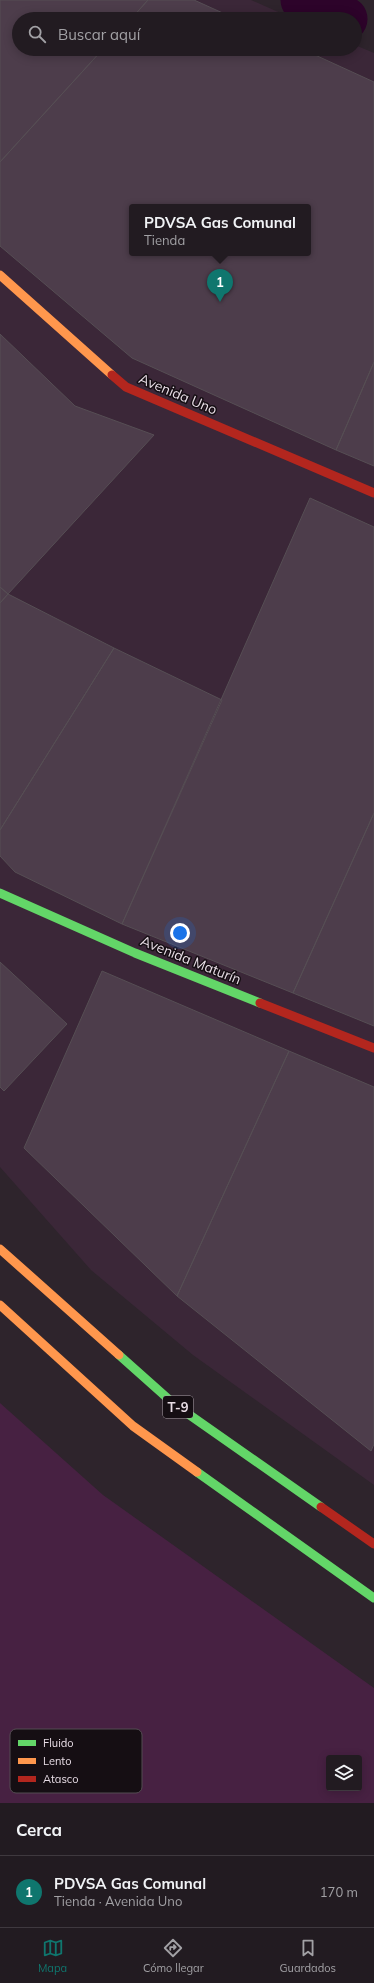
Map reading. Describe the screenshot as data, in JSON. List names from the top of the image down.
{
  "streets": {
    "main road": ["Avenida Uno", "Avenida Maturín", "T-9"]
  },
  "legend": ["Fluido", "Lento", "Atasco"],
  "page": {
    "search": "Buscar aquí",
    "popup": ["PDVSA Gas Comunal", "Tienda"],
    "pins": "1",
    "heading": "Cerca",
    "list": [
      {
        "mark": "1",
        "name": "PDVSA Gas Comunal",
        "note": "Tienda · Avenida Uno",
        "value": "170 m"
      }
    ],
    "nav": ["Mapa", "Cómo llegar", "Guardados"]
  }
}
